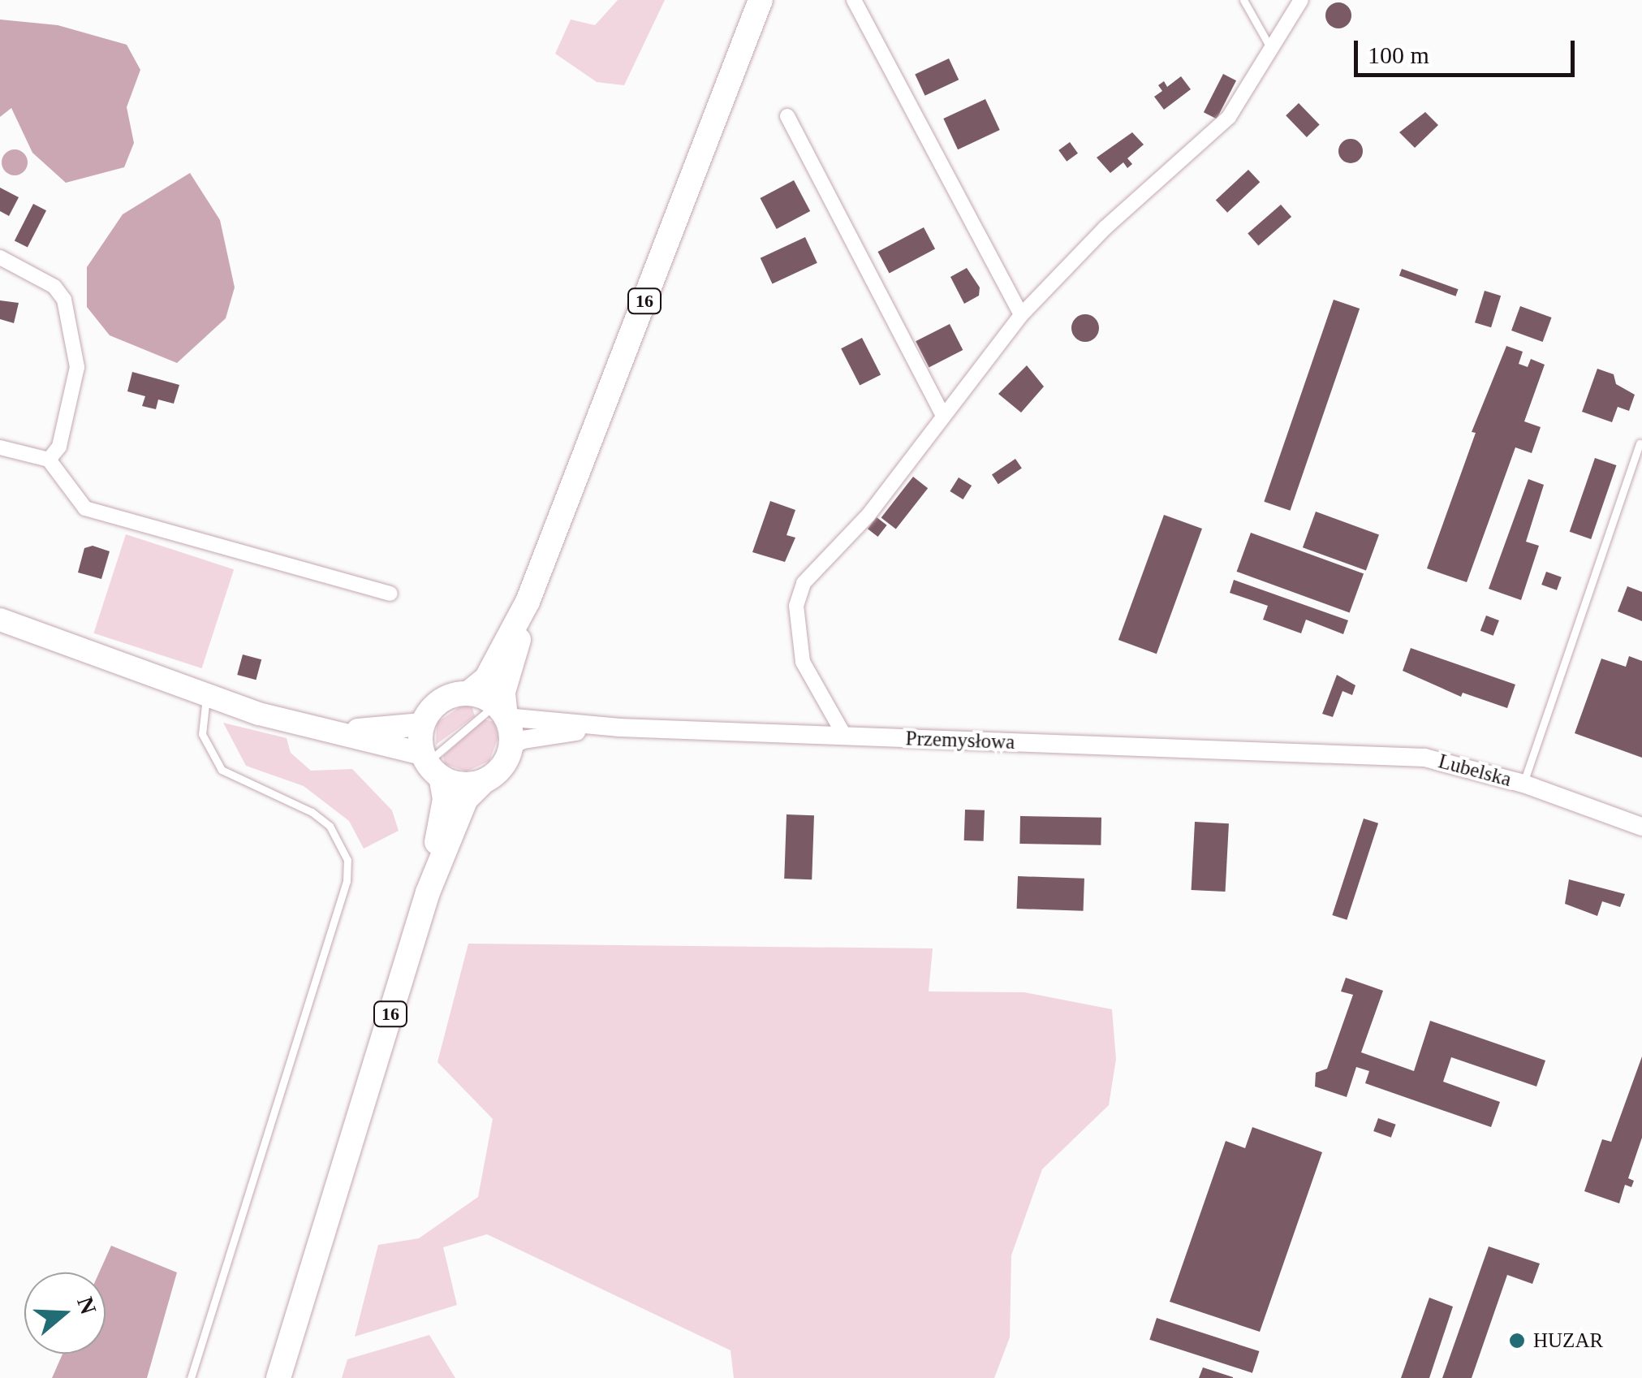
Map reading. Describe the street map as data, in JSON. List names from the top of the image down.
{
  "streets": {
    "main road": ["16"],
    "street": ["Przemysłowa", "Lubelska"]
  },
  "crossings": [
    ["16", "Przemysłowa"],
    ["Przemysłowa", "Lubelska"]
  ],
  "places": ["HUZAR"],
  "scale_bar": "100 m",
  "north": "right"
}
